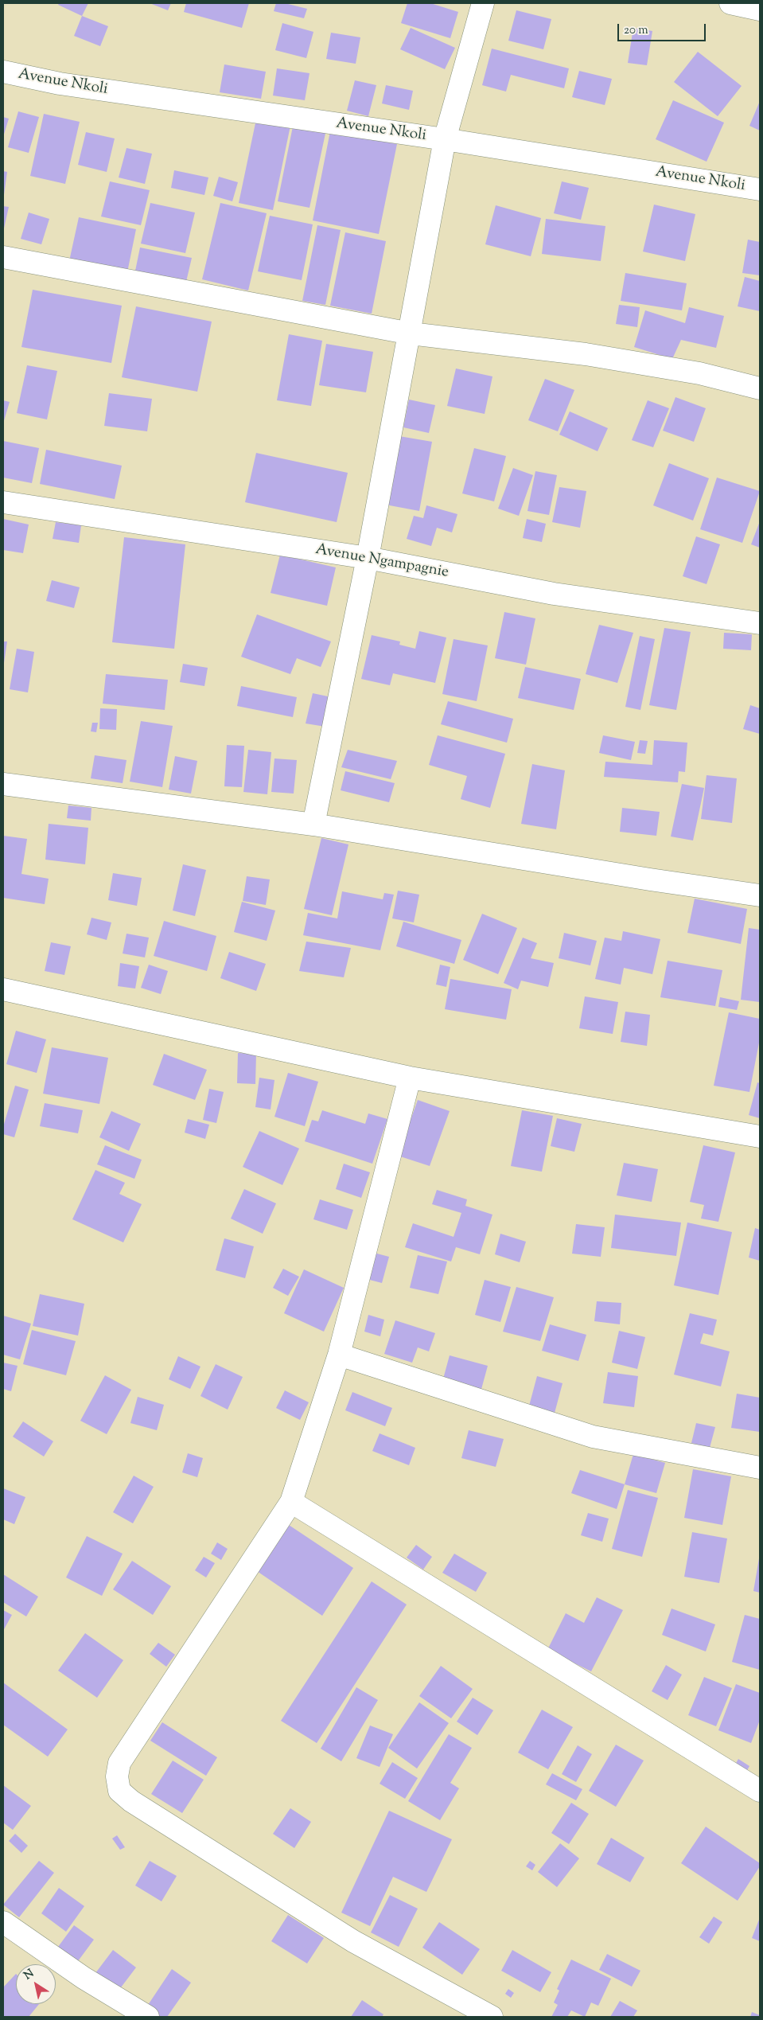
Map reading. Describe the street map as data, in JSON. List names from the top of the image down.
{
  "streets": {
    "street": ["Avenue Nkoli", "Avenue Ngampagnie"]
  },
  "scale_bar": "20 m",
  "north": "top left"
}
